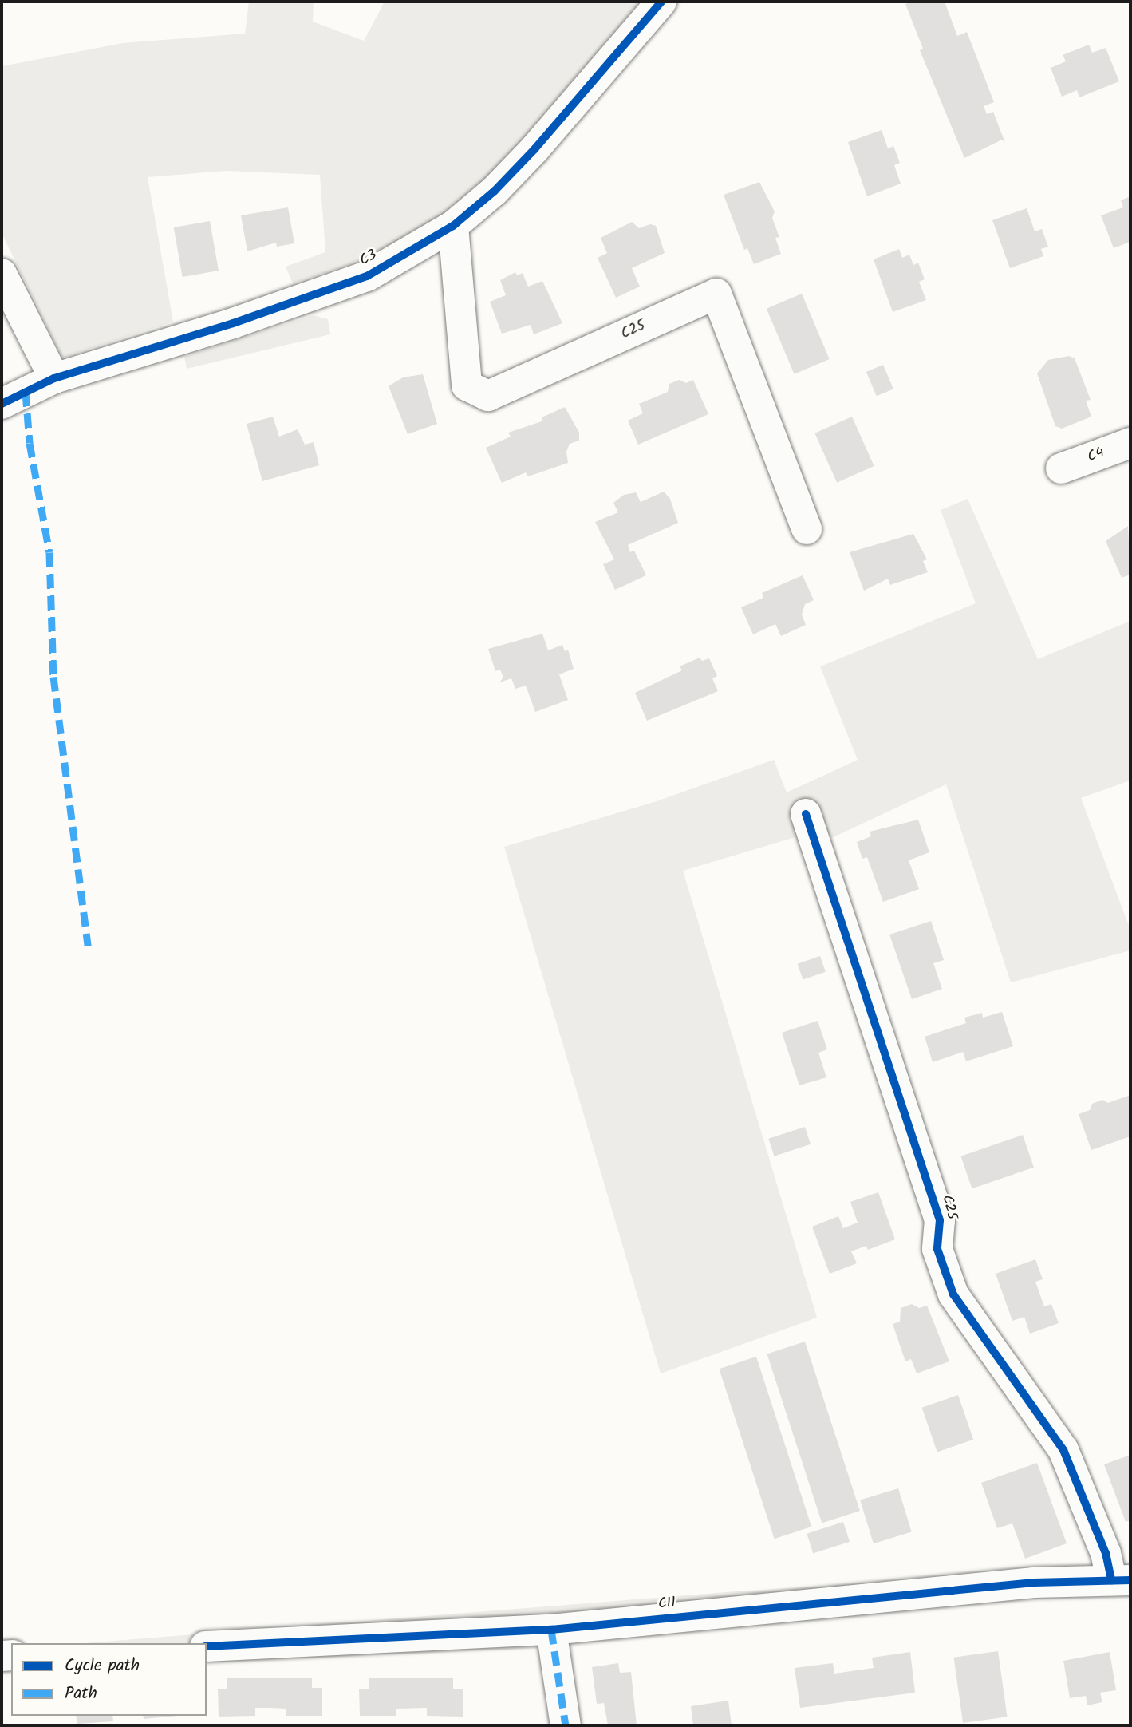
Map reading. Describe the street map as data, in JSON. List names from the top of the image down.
{
  "streets": {
    "street": [
      "C3",
      "C25",
      "C4",
      "C11"
    ]
  },
  "crossings": [
    ["C3", "C25"],
    ["C25", "C11"]
  ],
  "legend": ["Cycle path", "Path"]
}
